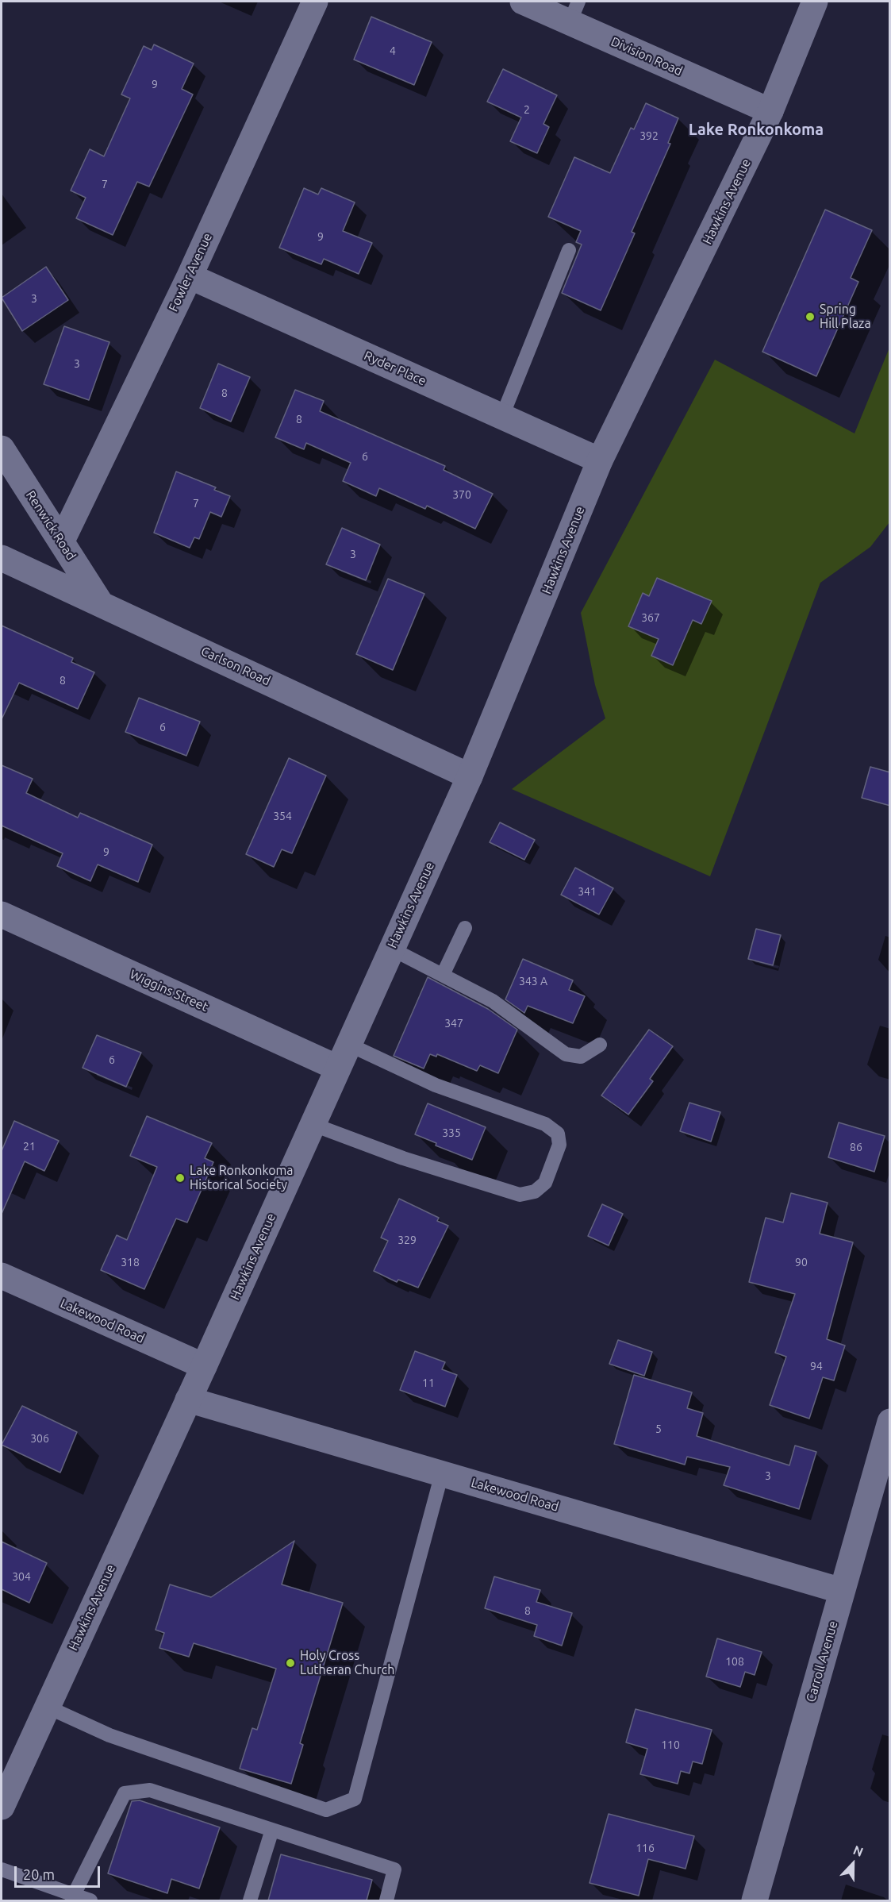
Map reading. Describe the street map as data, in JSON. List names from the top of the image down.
{
  "streets": {
    "street": [
      "Division Road",
      "Hawkins Avenue",
      "Fowler Avenue",
      "Ryder Place",
      "Renwick Road",
      "Carlson Road",
      "Wiggins Street",
      "Lakewood Road",
      "Carroll Avenue"
    ]
  },
  "crossings": [
    ["Division Road", "Hawkins Avenue"],
    ["Hawkins Avenue", "Ryder Place"],
    ["Hawkins Avenue", "Carlson Road"],
    ["Hawkins Avenue", "Wiggins Street"],
    ["Hawkins Avenue", "Lakewood Road"],
    ["Fowler Avenue", "Ryder Place"],
    ["Fowler Avenue", "Renwick Road"],
    ["Renwick Road", "Carlson Road"],
    ["Lakewood Road", "Carroll Avenue"]
  ],
  "districts": ["Lake Ronkonkoma"],
  "places": ["Spring Hill Plaza", "Lake Ronkonkoma Historical Society", "Holy Cross Lutheran Church"],
  "house_numbers": [
    "4",
    "9",
    "2",
    "392",
    "7",
    "9",
    "3",
    "3",
    "8",
    "8",
    "6",
    "370",
    "7",
    "3",
    "367",
    "8",
    "6",
    "354",
    "9",
    "341",
    "343 A",
    "347",
    "6",
    "335",
    "21",
    "86",
    "329",
    "318",
    "90",
    "94",
    "11",
    "5",
    "306",
    "3",
    "304",
    "8",
    "108",
    "110",
    "116"
  ],
  "scale_bar": "20 m",
  "north": "top"
}
